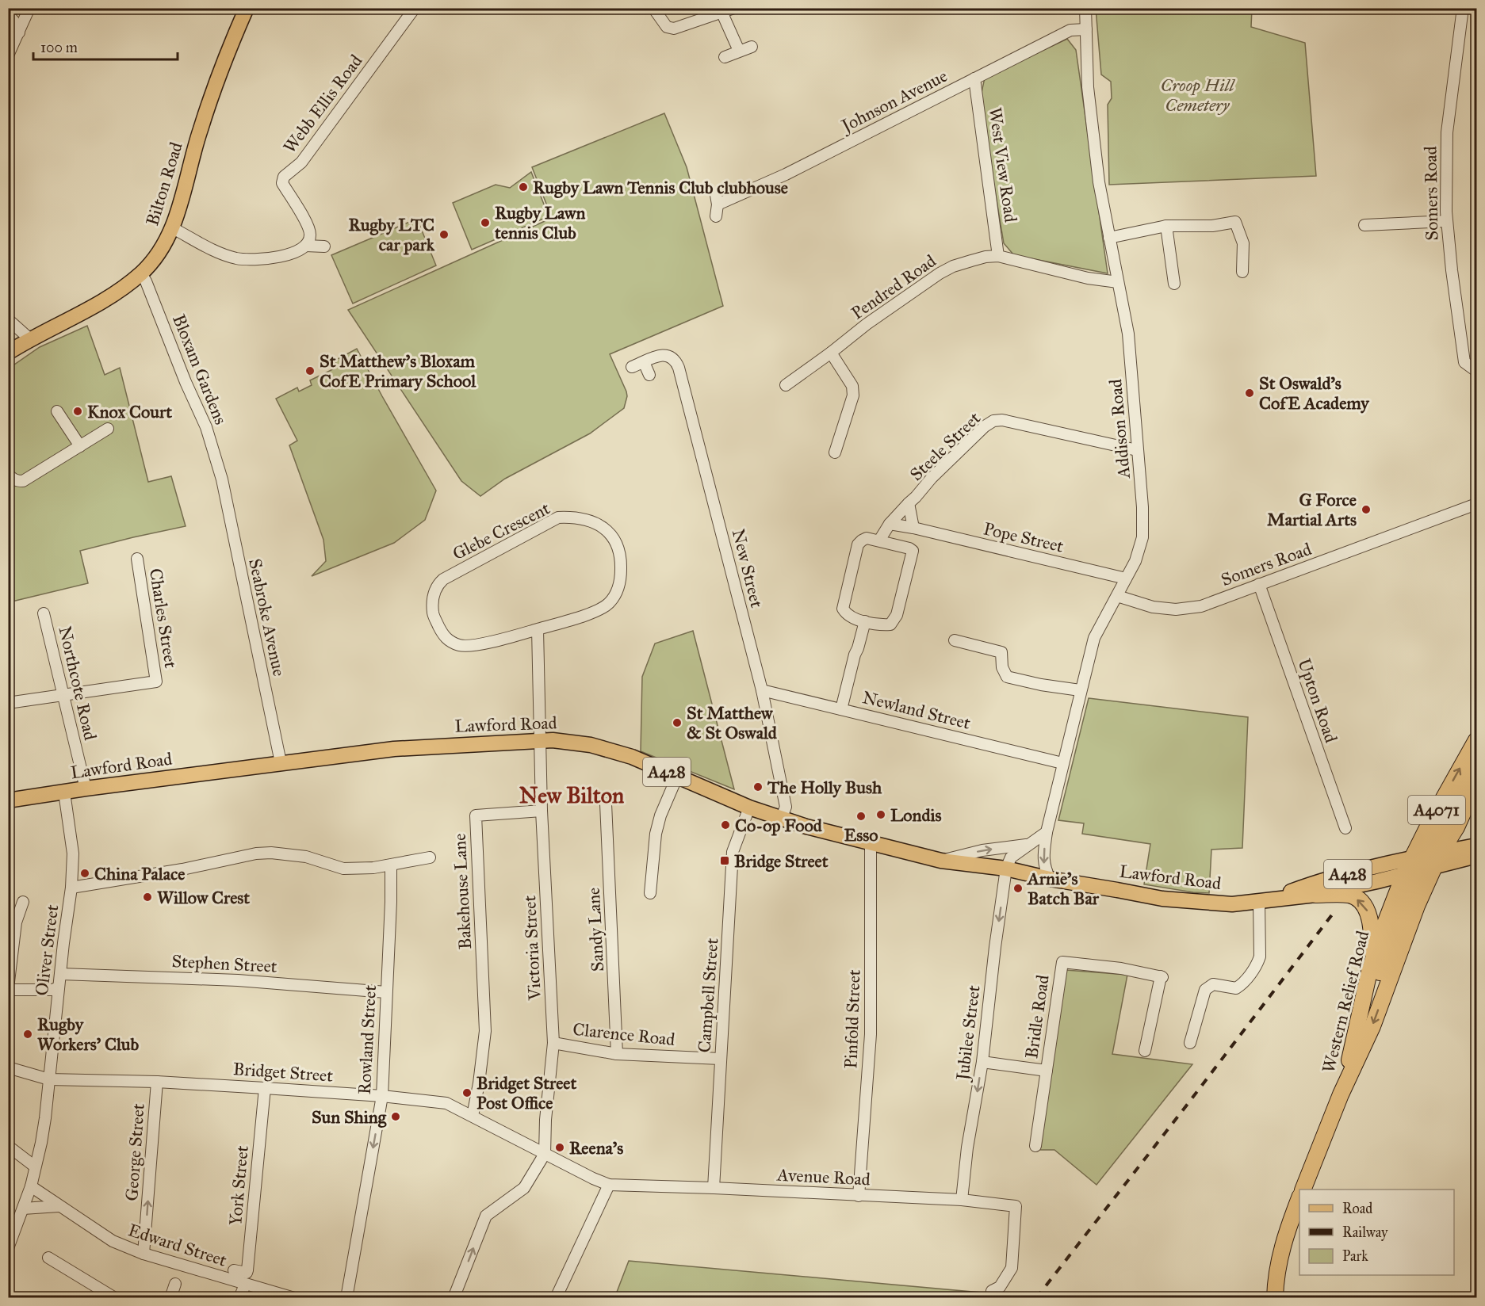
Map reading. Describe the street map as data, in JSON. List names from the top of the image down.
{
  "streets": {
    "highway": ["A4071", "Western Relief Road"],
    "main road": ["Bilton Road", "Lawford Road", "A428"],
    "street": [
      "Johnson Avenue",
      "Webb Ellis Road",
      "West View Road",
      "Somers Road",
      "Pendred Road",
      "Bloxam Gardens",
      "Addison Road",
      "Steele Street",
      "Glebe Crescent",
      "Pope Street",
      "New Street",
      "Seabroke Avenue",
      "Charles Street",
      "Northcote Road",
      "Upton Road",
      "Newland Street",
      "Bakehouse Lane",
      "Sandy Lane",
      "Victoria Street",
      "Oliver Street",
      "Stephen Street",
      "Campbell Street",
      "Bridle Road",
      "Pinfold Street",
      "Jubilee Street",
      "Clarence Road",
      "Rowland Street",
      "Bridget Street",
      "George Street",
      "Avenue Road",
      "York Street",
      "Edward Street"
    ]
  },
  "crossings": [
    ["Johnson Avenue", "West View Road"],
    ["Johnson Avenue", "Addison Road"],
    ["West View Road", "Pendred Road"],
    ["Bilton Road", "Bloxam Gardens"],
    ["Somers Road", "Addison Road"],
    ["Somers Road", "Upton Road"],
    ["Pendred Road", "Addison Road"],
    ["Bloxam Gardens", "Seabroke Avenue"],
    ["Addison Road", "Steele Street"],
    ["Addison Road", "Pope Street"],
    ["Addison Road", "Newland Street"],
    ["Addison Road", "Lawford Road"],
    ["Steele Street", "Pope Street"],
    ["New Street", "Newland Street"],
    ["New Street", "Lawford Road"],
    ["Seabroke Avenue", "Lawford Road"],
    ["Charles Street", "Northcote Road"],
    ["Northcote Road", "Lawford Road"],
    ["Lawford Road", "Victoria Street"],
    ["Lawford Road", "Oliver Street"],
    ["Lawford Road", "Campbell Street"],
    ["Lawford Road", "Western Relief Road"],
    ["Lawford Road", "Pinfold Street"],
    ["Lawford Road", "Jubilee Street"],
    ["Bakehouse Lane", "Victoria Street"],
    ["Bakehouse Lane", "Bridget Street"],
    ["Sandy Lane", "Clarence Road"],
    ["Victoria Street", "Clarence Road"],
    ["Victoria Street", "Bridget Street"],
    ["Victoria Street", "Avenue Road"],
    ["Oliver Street", "Stephen Street"],
    ["Oliver Street", "Bridget Street"],
    ["Oliver Street", "Edward Street"],
    ["Stephen Street", "Rowland Street"],
    ["Campbell Street", "Clarence Road"],
    ["Campbell Street", "Avenue Road"],
    ["Pinfold Street", "Avenue Road"],
    ["Jubilee Street", "Avenue Road"],
    ["Rowland Street", "Bridget Street"],
    ["Bridget Street", "George Street"],
    ["Bridget Street", "Avenue Road"],
    ["Bridget Street", "York Street"],
    ["George Street", "Edward Street"]
  ],
  "one_way": ["Jubilee Street", "Rowland Street", "George Street"],
  "districts": ["New Bilton"],
  "parks": ["Croop Hill Cemetery"],
  "places": {
    "other": [
      "Rugby Lawn Tennis Club clubhouse",
      "Rugby Lawn tennis Club",
      "Rugby LTC car park",
      "St Matthew's Bloxam CofE Primary School",
      "St Oswald's CofE Academy",
      "Knox Court",
      "G Force Martial Arts",
      "St Matthew & St Oswald",
      "The Holly Bush",
      "Londis",
      "Esso",
      "Co-op Food",
      "China Palace",
      "Arnie's Batch Bar",
      "Willow Crest",
      "Rugby Workers' Club",
      "Bridget Street Post Office",
      "Sun Shing",
      "Reena's"
    ],
    "transit": ["Bridge Street"]
  },
  "legend": ["Road", "Railway", "Park"],
  "scale_bar": "100 m"
}
